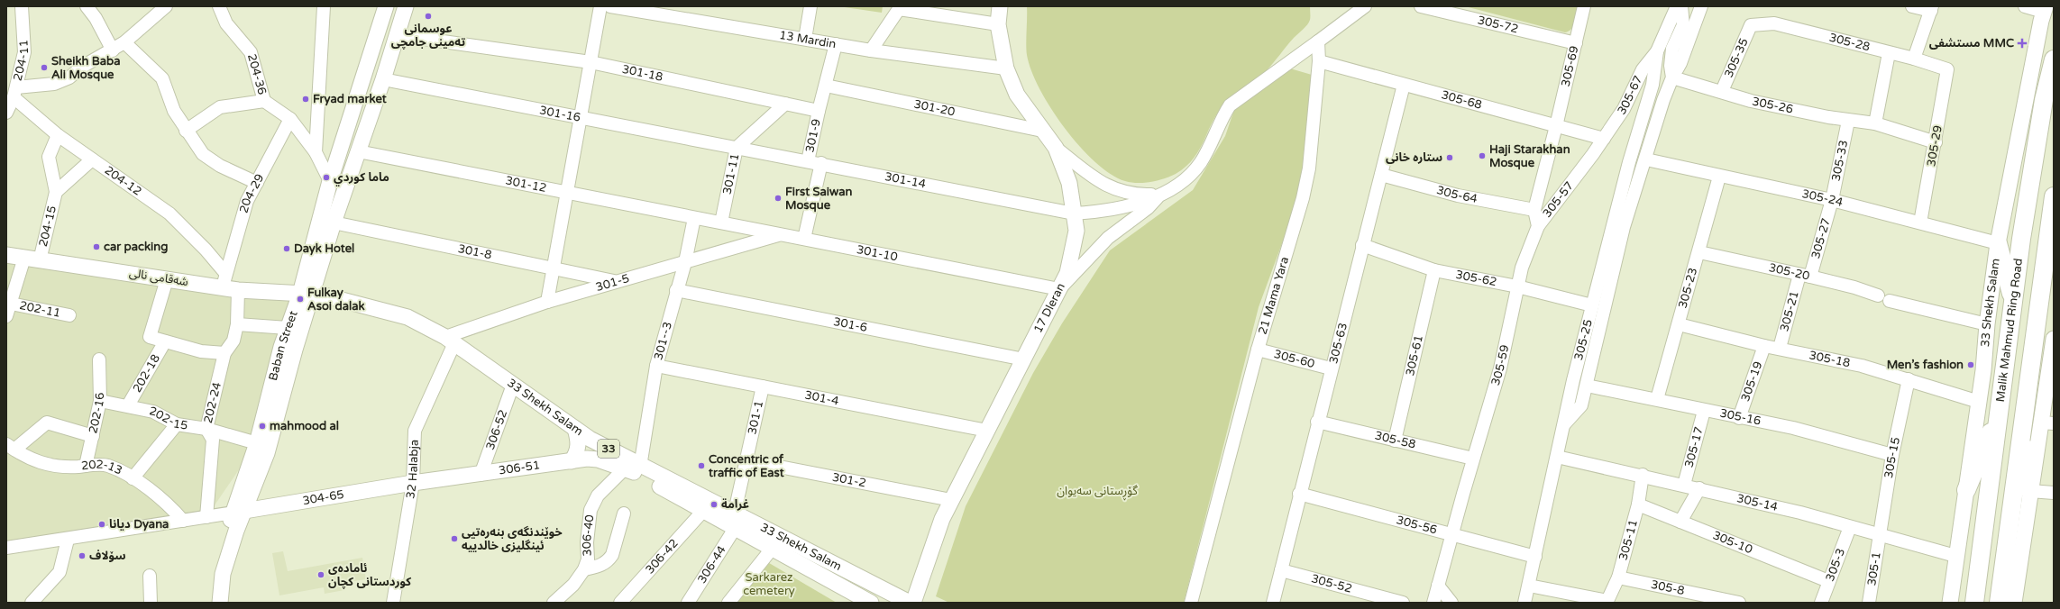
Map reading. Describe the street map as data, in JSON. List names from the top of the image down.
{
  "streets": {
    "highway": ["Malik Mahmud Ring Road"],
    "main road": [
      "شەقامی نالی",
      "33 Shekh Salam",
      "17 Dleran",
      "Baban Street",
      "33",
      "306-51",
      "304-65"
    ],
    "street": [
      "305-72",
      "13 Mardin",
      "305-28",
      "305-35",
      "204-11",
      "305-69",
      "301-18",
      "204-36",
      "305-67",
      "305-68",
      "305-26",
      "301-20",
      "301-16",
      "301-9",
      "305-29",
      "305-33",
      "301-11",
      "301-14",
      "204-12",
      "301-12",
      "204-29",
      "305-64",
      "305-24",
      "305-57",
      "204-15",
      "305-27",
      "301-8",
      "301-10",
      "305-20",
      "305-62",
      "301-5",
      "305-23",
      "21 Mama Yara",
      "202-11",
      "305-21",
      "301-6",
      "305-25",
      "301--3",
      "305-63",
      "305-61",
      "305-60",
      "305-18",
      "305-59",
      "202-18",
      "305-19",
      "301-4",
      "202-24",
      "202-16",
      "202-15",
      "301-1",
      "305-16",
      "306-52",
      "305-58",
      "305-17",
      "305-15",
      "32 Halabja",
      "202-13",
      "301-2",
      "305-14",
      "305-56",
      "306-40",
      "305-11",
      "305-10",
      "306-42",
      "306-44",
      "305-3",
      "305-1",
      "305-52",
      "305-8"
    ]
  },
  "crossings": [
    ["305-72", "305-69"],
    ["13 Mardin", "17 Dleran"],
    ["305-28", "305-35"],
    ["305-28", "305-29"],
    ["305-35", "305-26"],
    ["204-11", "204-12"],
    ["305-69", "305-68"],
    ["301-18", "301-9"],
    ["301-18", "301-11"],
    ["204-36", "204-29"],
    ["204-36", "Baban Street"],
    ["305-67", "305-68"],
    ["305-67", "305-57"],
    ["305-67", "305-25"],
    ["305-68", "305-57"],
    ["305-68", "21 Mama Yara"],
    ["305-68", "305-63"],
    ["305-26", "305-29"],
    ["305-26", "305-33"],
    ["301-20", "17 Dleran"],
    ["301-16", "301-11"],
    ["301-16", "301-14"],
    ["301-9", "301-14"],
    ["305-29", "305-24"],
    ["305-33", "305-24"],
    ["305-33", "305-27"],
    ["301-11", "301-14"],
    ["301-11", "301-10"],
    ["301-14", "17 Dleran"],
    ["204-12", "204-29"],
    ["204-12", "شەقامی نالی"],
    ["204-12", "202-24"],
    ["301-12", "301-10"],
    ["301-12", "301--3"],
    ["204-29", "شەقامی نالی"],
    ["204-29", "202-24"],
    ["305-64", "305-63"],
    ["305-24", "305-27"],
    ["305-24", "305-23"],
    ["305-24", "33 Shekh Salam"],
    ["305-57", "305-59"],
    ["204-15", "شەقامی نالی"],
    ["305-27", "305-20"],
    ["305-27", "305-21"],
    ["301-8", "301-5"],
    ["301-10", "301-5"],
    ["301-10", "17 Dleran"],
    ["301-10", "301--3"],
    ["305-20", "305-23"],
    ["305-20", "305-21"],
    ["شەقامی نالی", "33 Shekh Salam"],
    ["شەقامی نالی", "Baban Street"],
    ["شەقامی نالی", "202-24"],
    ["305-62", "305-25"],
    ["305-62", "305-63"],
    ["305-62", "305-61"],
    ["305-62", "305-59"],
    ["301-5", "33 Shekh Salam"],
    ["301-5", "301--3"],
    ["301-5", "32 Halabja"],
    ["305-23", "305-18"],
    ["305-23", "305-16"],
    ["21 Mama Yara", "305-60"],
    ["33 Shekh Salam", "301--3"],
    ["33 Shekh Salam", "Baban Street"],
    ["33 Shekh Salam", "305-18"],
    ["33 Shekh Salam", "301-1"],
    ["33 Shekh Salam", "306-52"],
    ["33 Shekh Salam", "306-51"],
    ["33 Shekh Salam", "32 Halabja"],
    ["33 Shekh Salam", "305-14"],
    ["33 Shekh Salam", "306-40"],
    ["33 Shekh Salam", "306-42"],
    ["33 Shekh Salam", "306-44"],
    ["17 Dleran", "301-6"],
    ["17 Dleran", "301-4"],
    ["17 Dleran", "301-2"],
    ["305-21", "305-18"],
    ["301-6", "301--3"],
    ["305-25", "305-14"],
    ["305-25", "305-56"],
    ["301--3", "301-4"],
    ["301--3", "306-51"],
    ["301--3", "306-40"],
    ["305-63", "305-60"],
    ["305-63", "305-58"],
    ["305-63", "305-56"],
    ["305-63", "305-52"],
    ["Baban Street", "202-15"],
    ["Baban Street", "304-65"],
    ["305-61", "305-58"],
    ["305-18", "305-19"],
    ["305-18", "305-15"],
    ["305-59", "305-58"],
    ["305-59", "305-56"],
    ["202-18", "202-15"],
    ["305-19", "305-16"],
    ["301-4", "301-1"],
    ["202-24", "202-15"],
    ["202-16", "202-15"],
    ["202-16", "202-13"],
    ["301-1", "301-2"],
    ["301-1", "306-44"],
    ["305-16", "305-17"],
    ["305-16", "305-15"],
    ["306-52", "306-51"],
    ["305-17", "305-14"],
    ["305-15", "305-14"],
    ["305-15", "305-1"],
    ["306-51", "32 Halabja"],
    ["306-51", "304-65"],
    ["306-51", "306-40"],
    ["32 Halabja", "304-65"],
    ["305-14", "305-11"],
    ["305-14", "305-3"],
    ["305-14", "305-1"],
    ["305-11", "305-10"],
    ["305-11", "305-8"],
    ["305-10", "305-3"]
  ],
  "parks": ["گۆڕستانی سەیوان", "Sarkarez cemetery"],
  "places": {
    "other": [
      "عوسمانی تەمینی جامچی",
      "Sheikh Baba Ali Mosque",
      "Fryad market",
      "Haji Starakhan Mosque",
      "ستاره خانی",
      "ماما كوردي",
      "First Saiwan Mosque",
      "car packing",
      "Dayk Hotel",
      "Fulkay Asoi dalak",
      "Men’s fashion",
      "mahmood al",
      "Concentric of traffic of East",
      "غرامة",
      "دیانا Dyana",
      "خوێندنگەی بنەڕەتیی ئینگلیزی خالدییە",
      "سۆلاف",
      "ئامادەی کوردستانی کچان"
    ],
    "health": ["مستشفى MMC"]
  }
}
